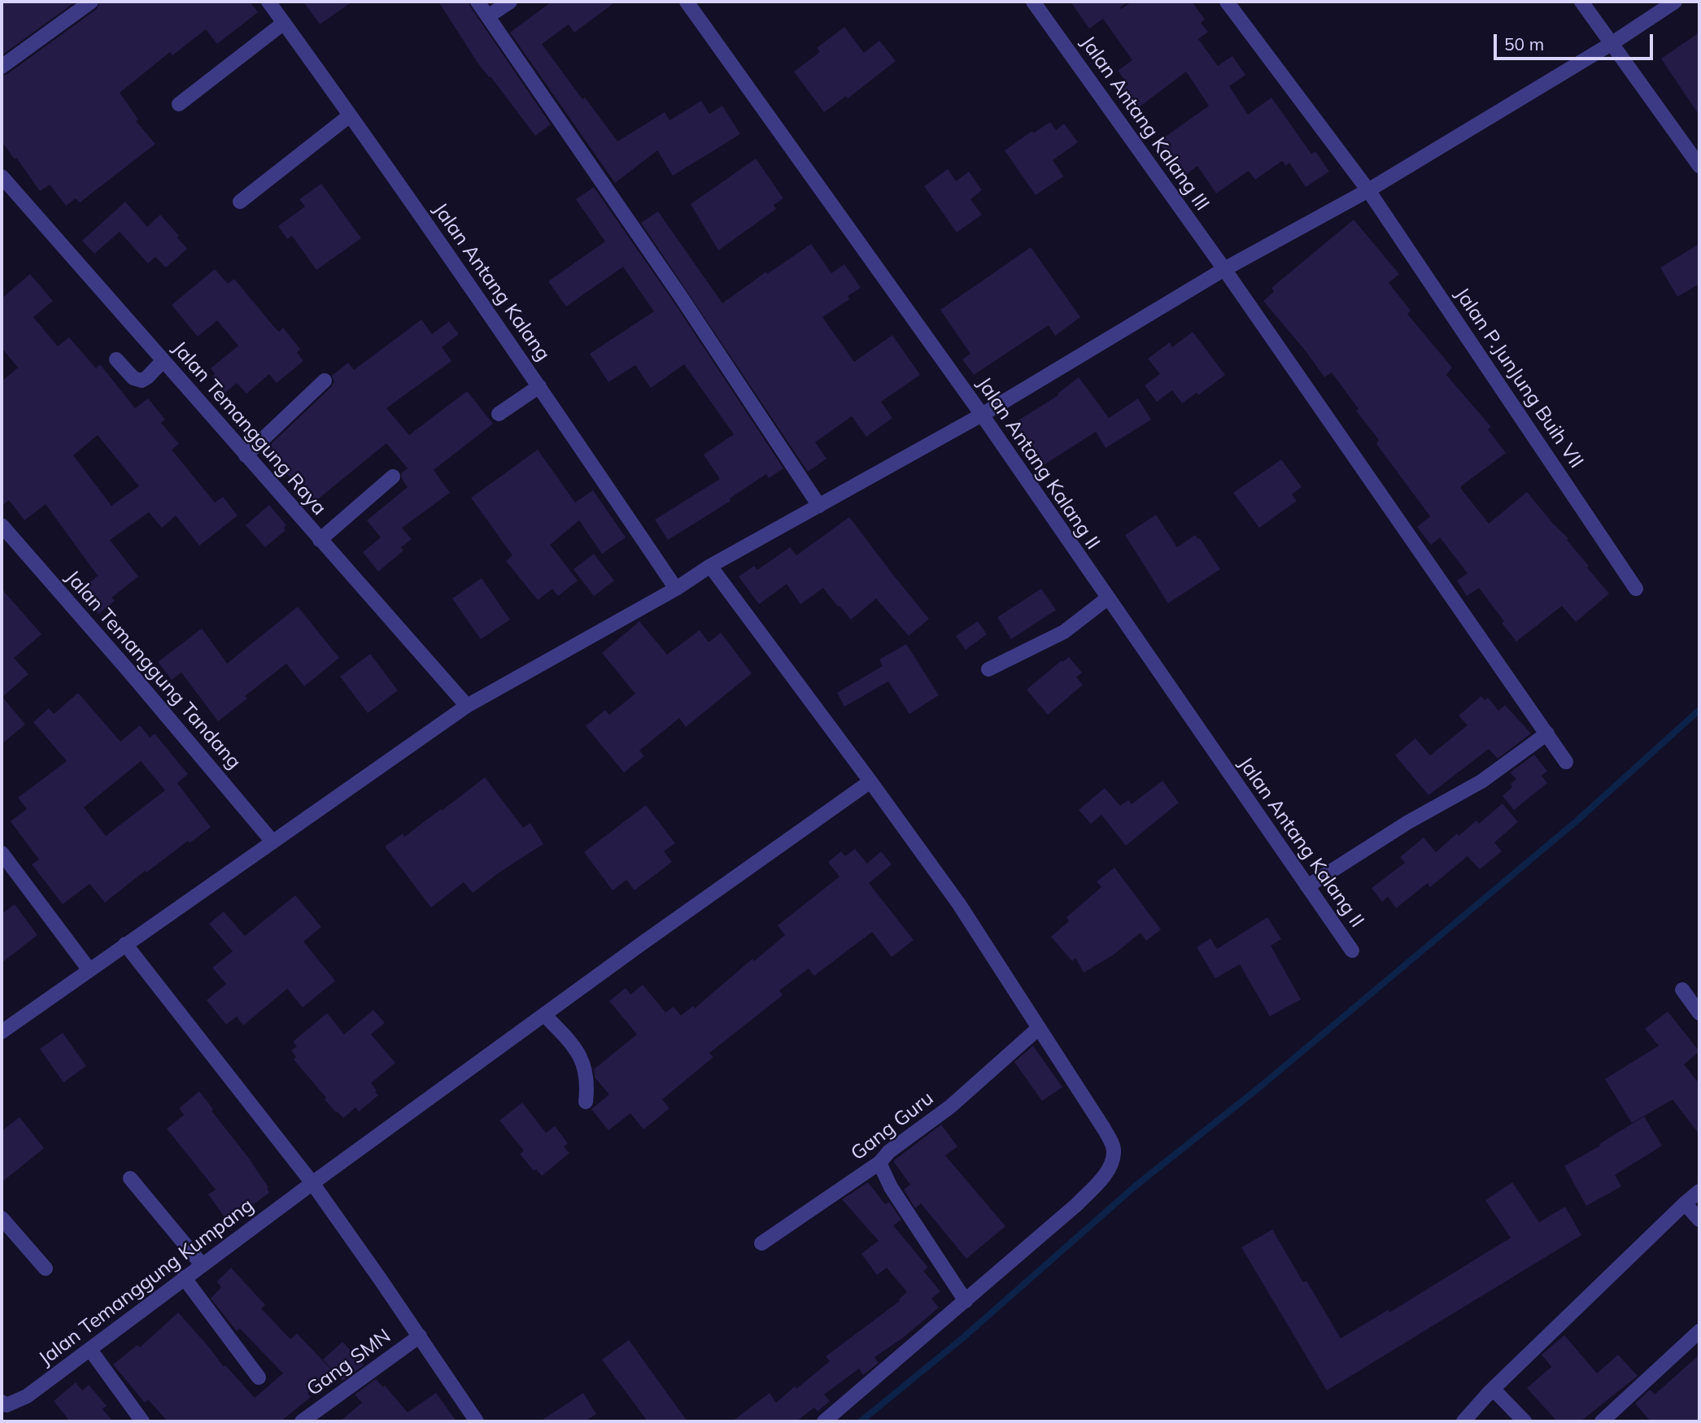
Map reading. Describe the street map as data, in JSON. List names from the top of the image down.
{
  "streets": {
    "street": [
      "Jalan Antang Kalang III",
      "Jalan Antang Kalang",
      "Jalan P.JunJung Buih VII",
      "Jalan Temanggung Raya",
      "Jalan Antang Kalang II",
      "Jalan Temanggung Tandang",
      "Gang Guru",
      "Jalan Temanggung Kumpang",
      "Gang SMN"
    ]
  },
  "scale_bar": "50 m"
}
